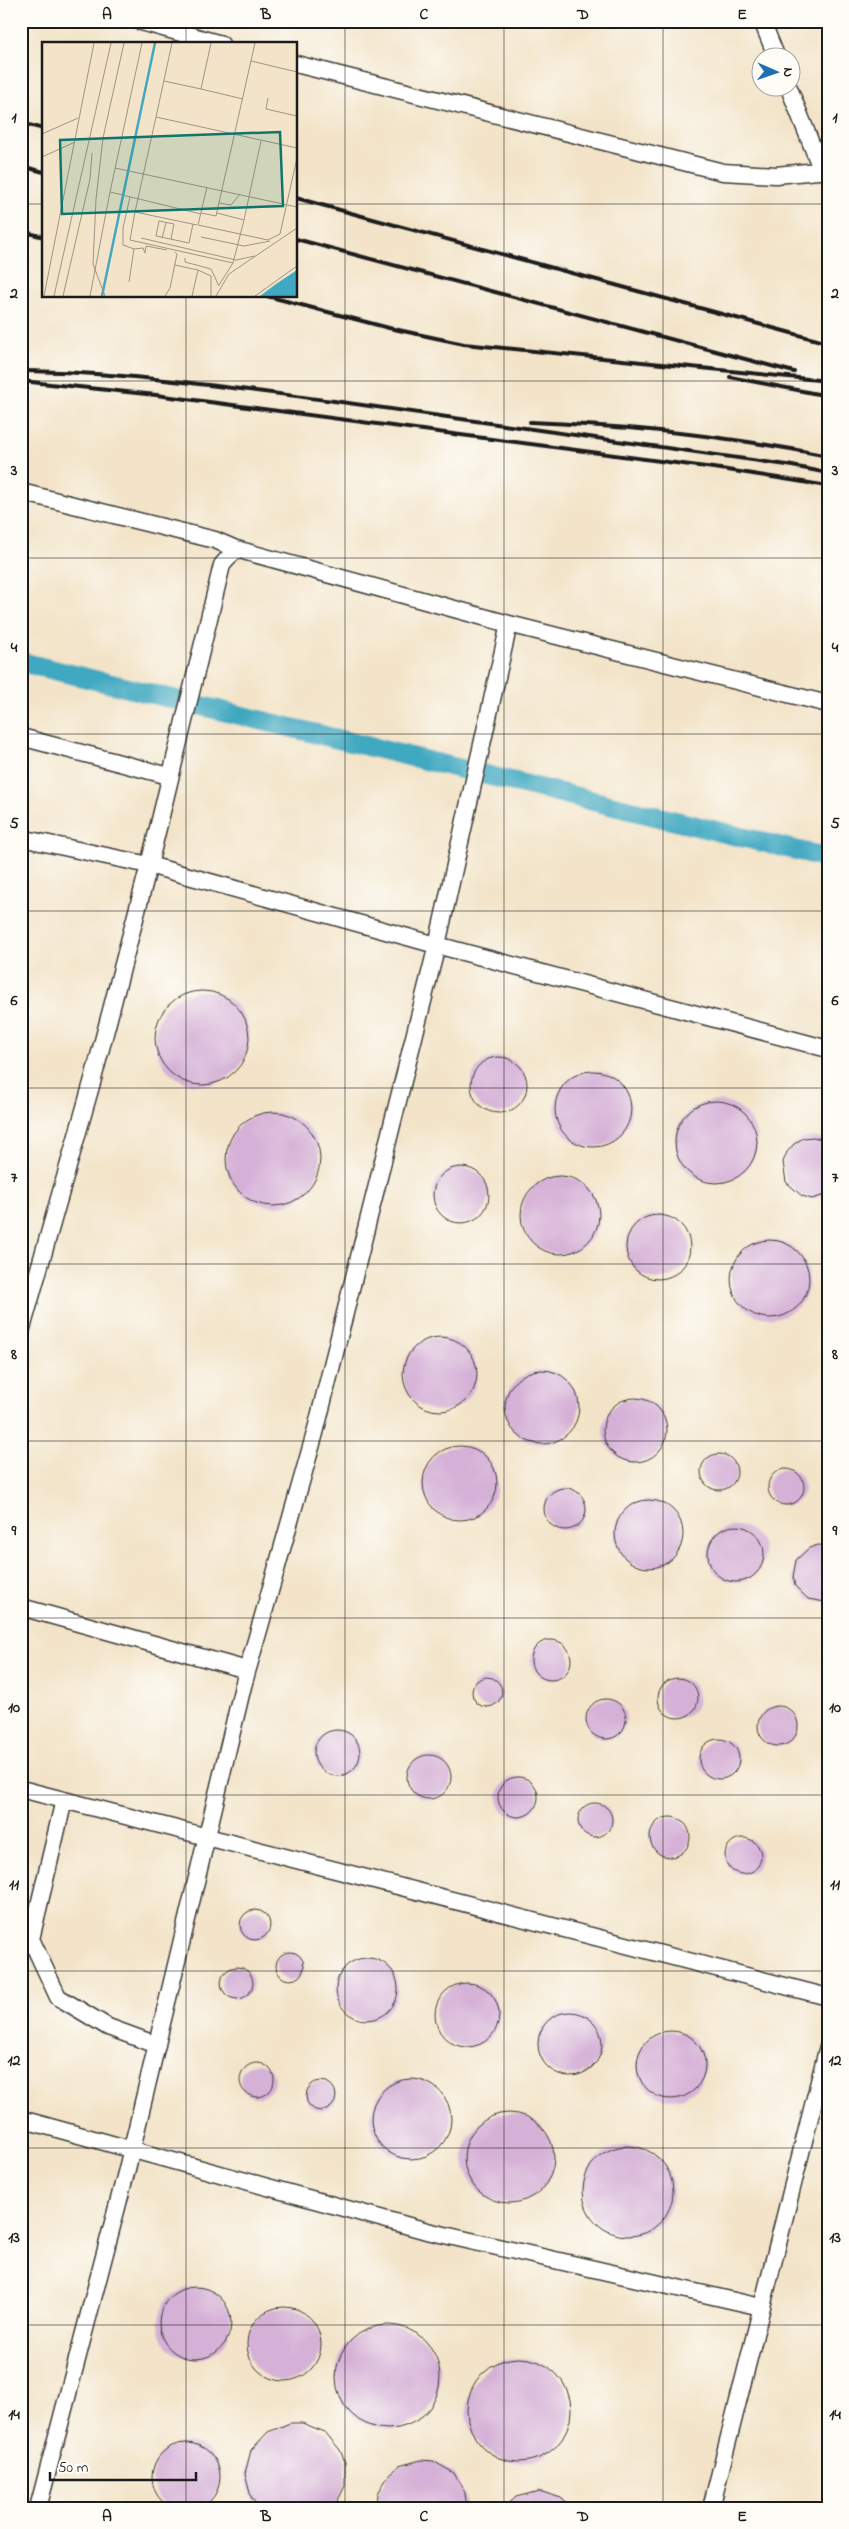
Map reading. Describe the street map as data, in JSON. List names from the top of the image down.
{
  "scale_bar": "50 m",
  "north": "right",
  "grid": {
    "columns": [
      "A",
      "B",
      "C",
      "D",
      "E"
    ],
    "rows": [
      "1",
      "2",
      "3",
      "4",
      "5",
      "6",
      "7",
      "8",
      "9",
      "10",
      "11",
      "12",
      "13",
      "14"
    ]
  }
}
